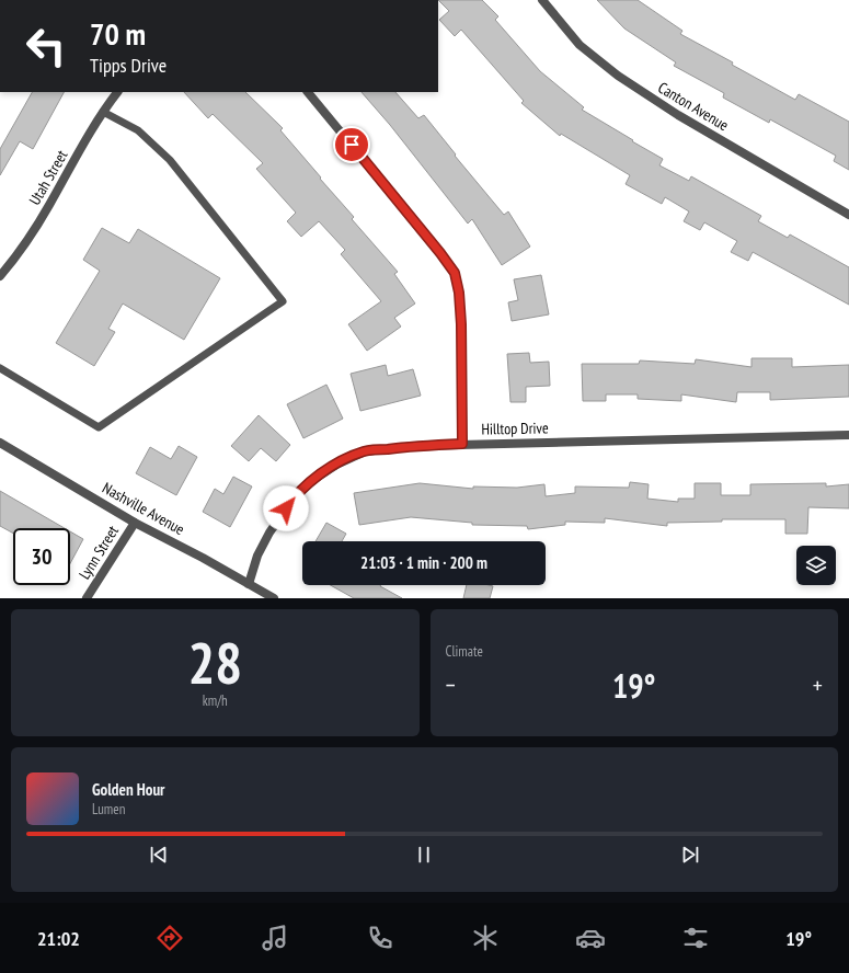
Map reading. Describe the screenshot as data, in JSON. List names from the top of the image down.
{
  "streets": {
    "street": [
      "Canton Avenue",
      "Utah Street",
      "Hilltop Drive",
      "Nashville Avenue",
      "Lynn Street"
    ]
  },
  "crossings": [
    ["Hilltop Drive", "Nashville Avenue"],
    ["Nashville Avenue", "Lynn Street"]
  ],
  "page": {
    "turn": ["70 m", "Tipps Drive"],
    "limit": "30",
    "trip": "21:03 · 1 min · 200 m",
    "tile": [
      ["28", "km/h"],
      "Climate"
    ],
    "heat": ["−", "19°", "+"],
    "song": ["Golden Hour", "Lumen"],
    "tabs": ["21:02", "19°"]
  }
}
